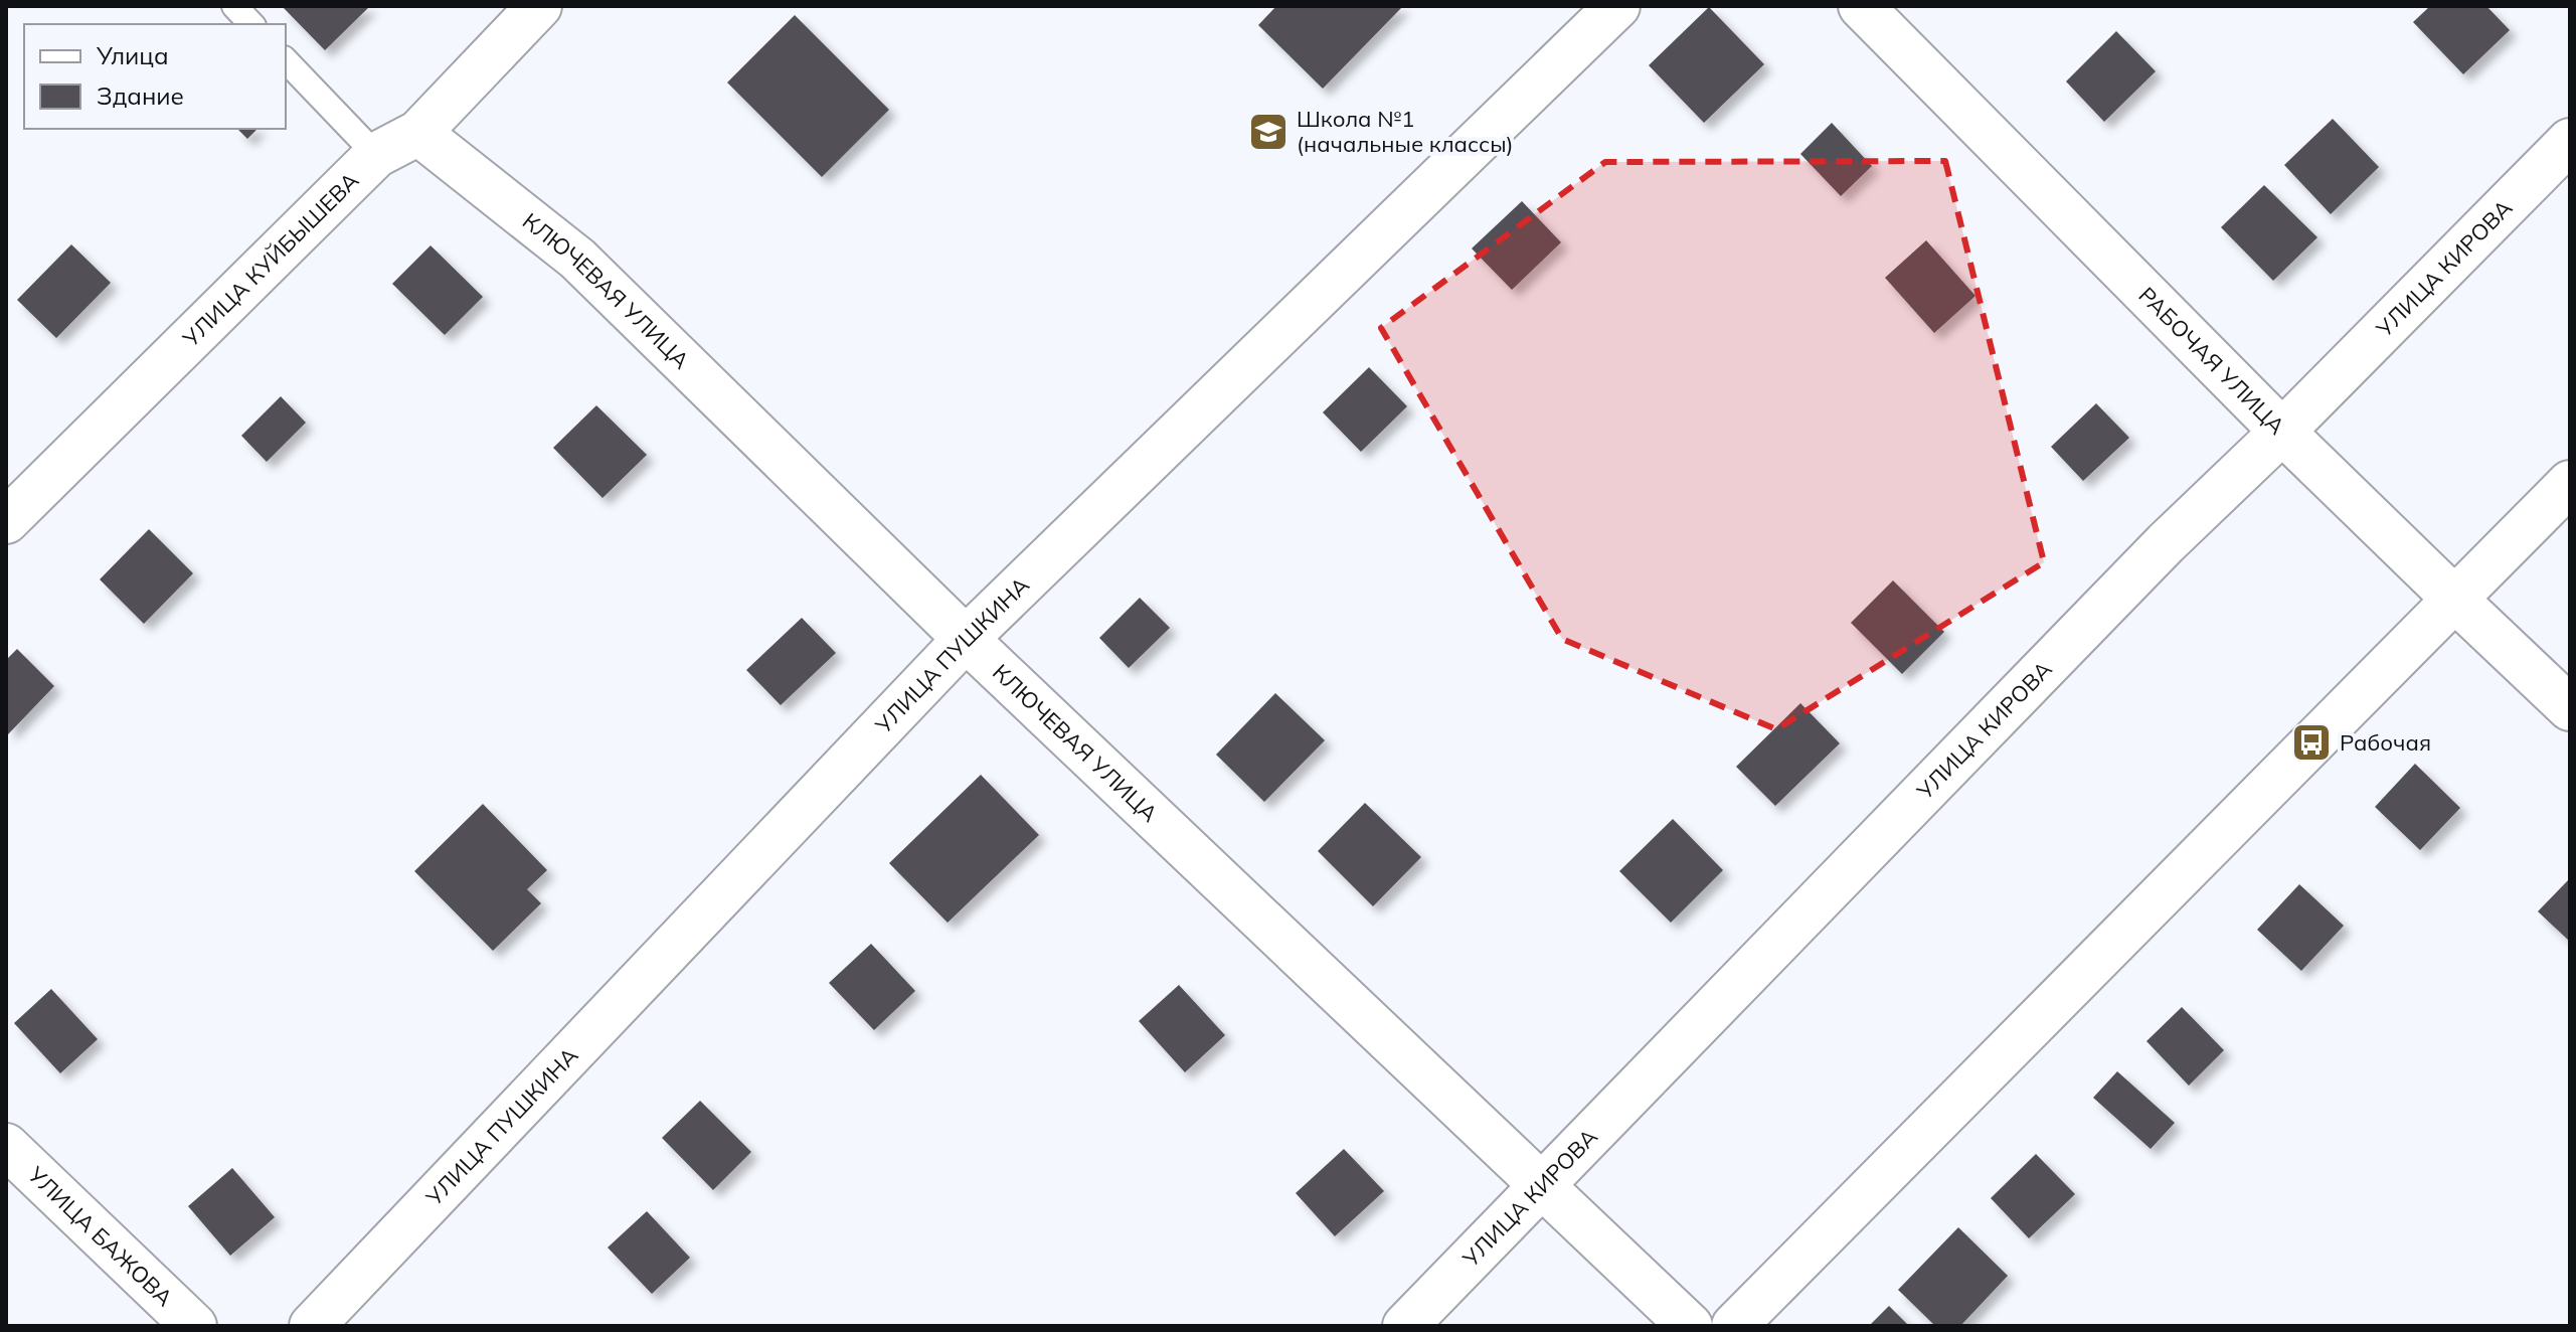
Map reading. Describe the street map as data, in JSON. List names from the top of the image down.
{
  "streets": {
    "street": [
      "УЛИЦА КУЙБЫШЕВА",
      "УЛИЦА КИРОВА",
      "КЛЮЧЕВАЯ УЛИЦА",
      "РАБОЧАЯ УЛИЦА",
      "УЛИЦА ПУШКИНА",
      "УЛИЦА БАЖОВА"
    ]
  },
  "crossings": [
    ["УЛИЦА КУЙБЫШЕВА", "КЛЮЧЕВАЯ УЛИЦА"],
    ["УЛИЦА КИРОВА", "КЛЮЧЕВАЯ УЛИЦА"],
    ["УЛИЦА КИРОВА", "РАБОЧАЯ УЛИЦА"],
    ["КЛЮЧЕВАЯ УЛИЦА", "УЛИЦА ПУШКИНА"]
  ],
  "places": {
    "school or university": ["Школа №1 (начальные классы)"],
    "bus stop": ["Рабочая"]
  },
  "legend": ["Улица", "Здание"]
}
